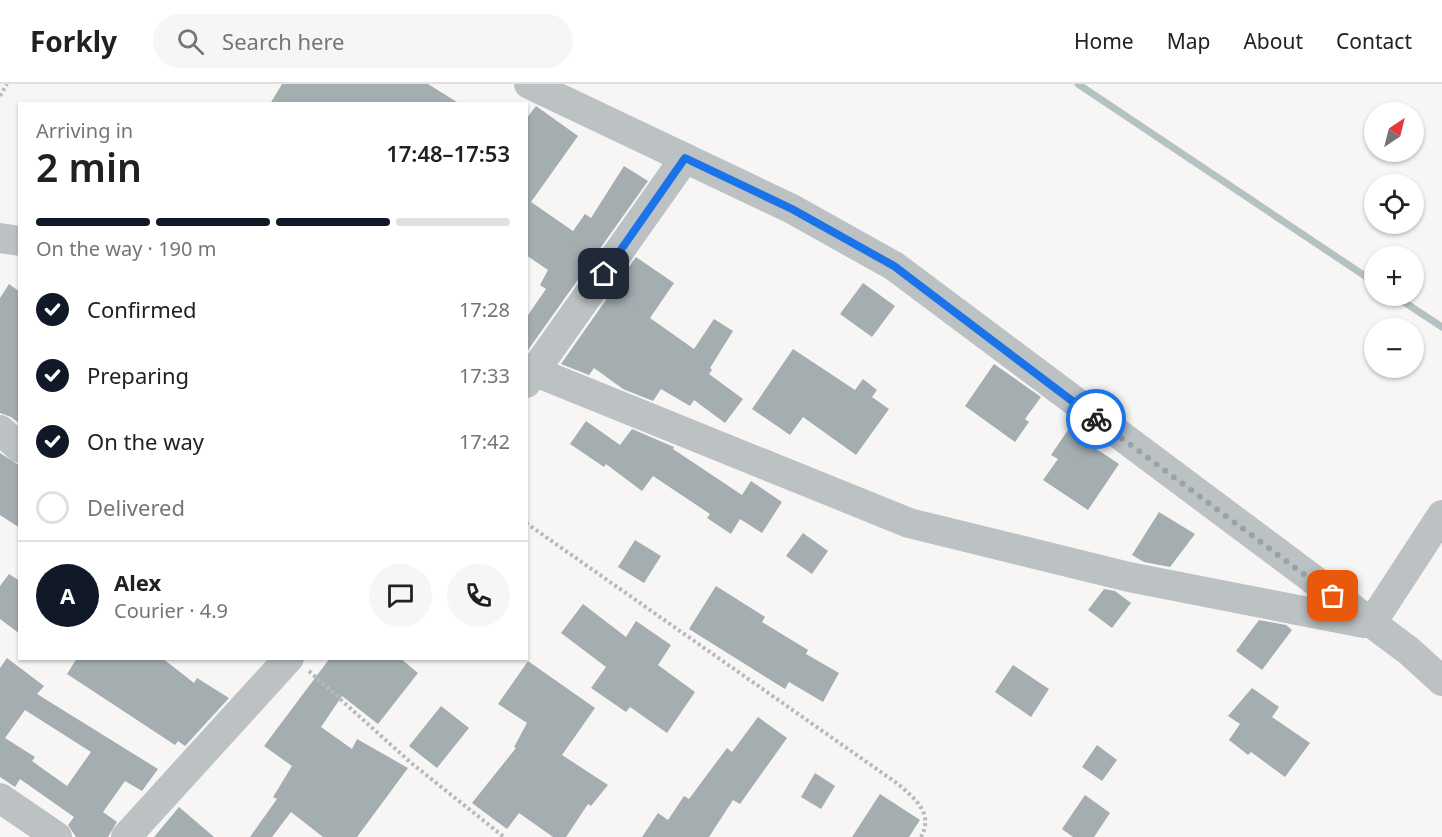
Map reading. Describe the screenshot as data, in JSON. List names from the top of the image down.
{
  "north": "top right",
  "page": {
    "header": "Forkly",
    "search": "Search here",
    "nav": [
      "Home",
      "Map",
      "About",
      "Contact"
    ],
    "map_buttons": ["+", "−"],
    "heading": ["2 min", "Arriving in", "17:48–17:53"],
    "panel": ["Alex", "Courier · 4.9"],
    "bar": "On the way · 190 m",
    "list": [
      ["Confirmed", "17:28"],
      ["Preparing", "17:33"],
      ["On the way", "17:42"],
      "Delivered"
    ],
    "round": "A"
  }
}
